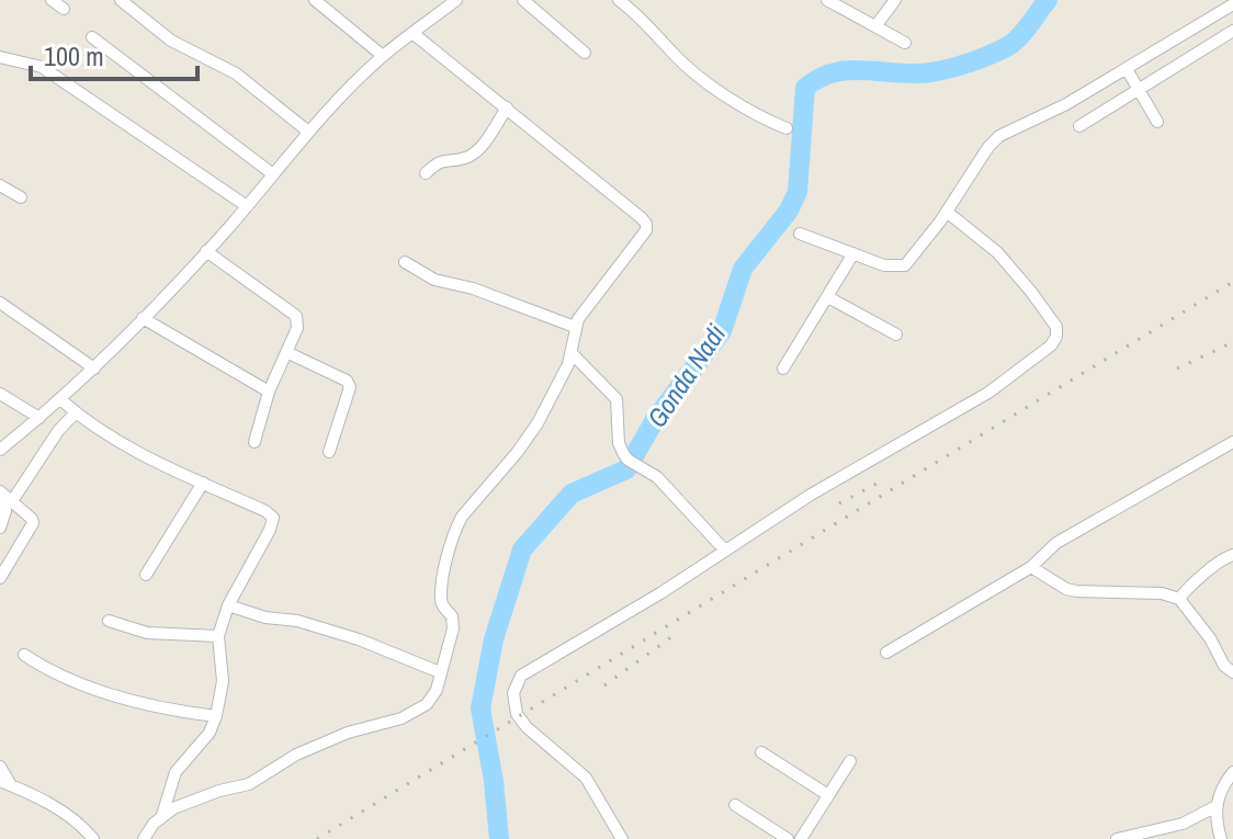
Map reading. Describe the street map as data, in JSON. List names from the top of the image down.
{
  "water": ["Gonda Nadi"],
  "scale_bar": "100 m"
}
